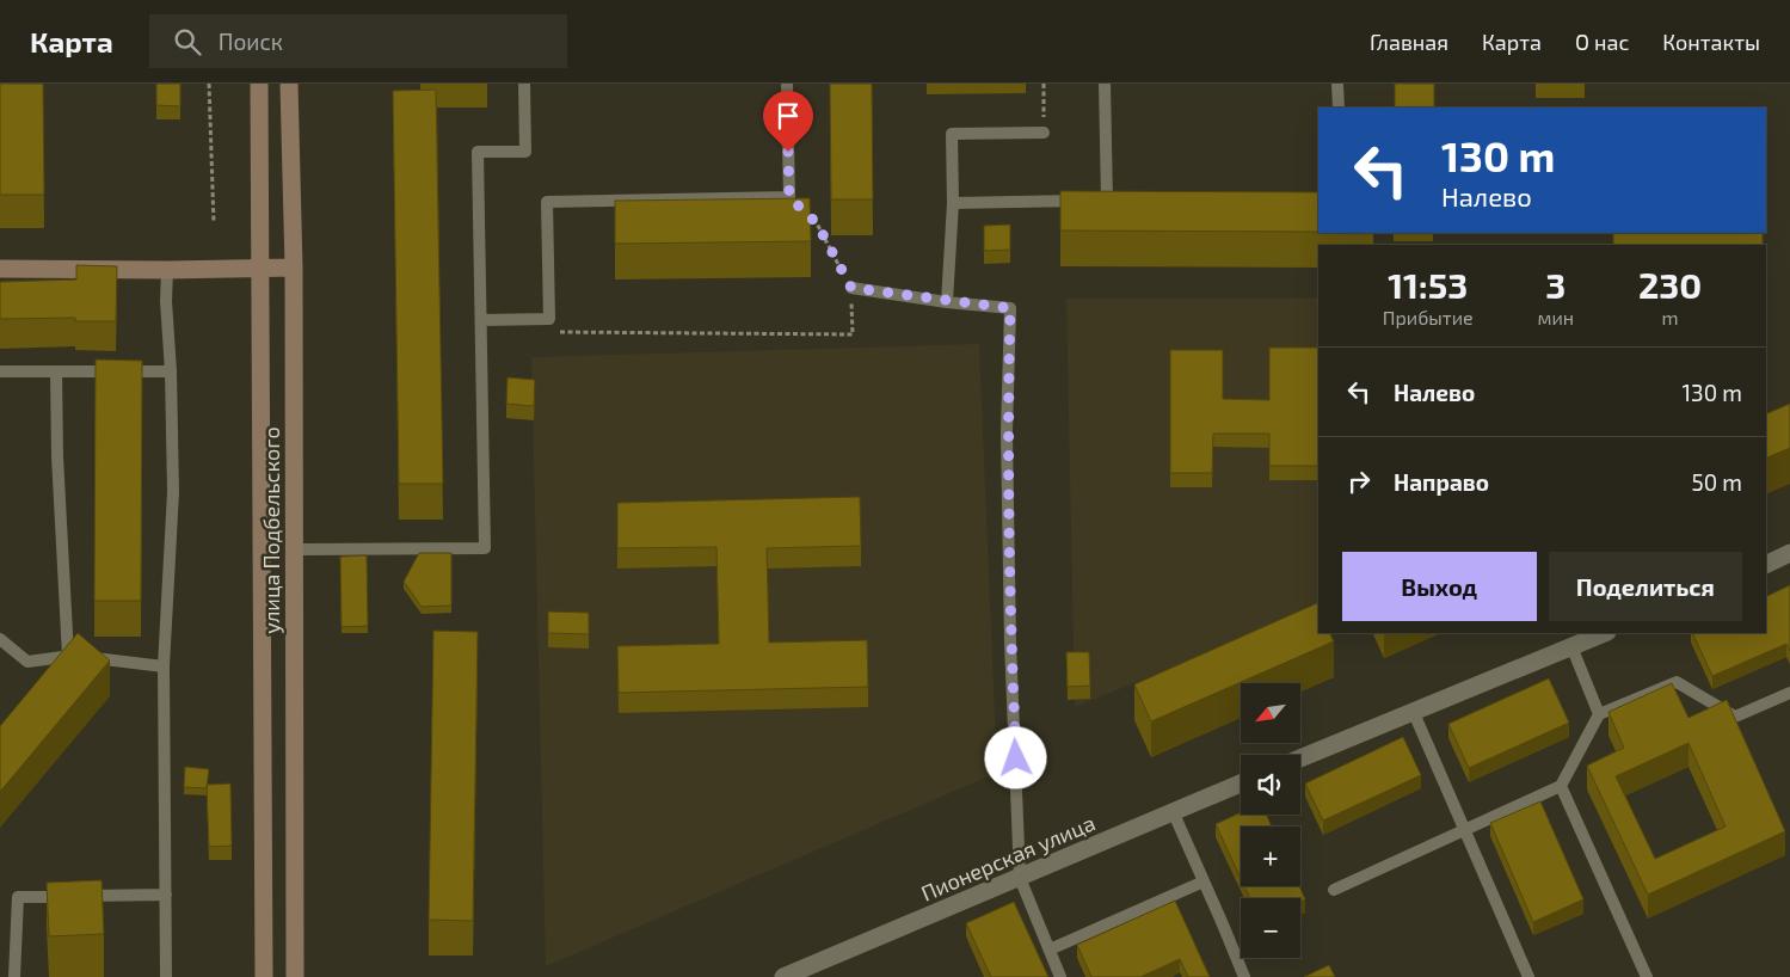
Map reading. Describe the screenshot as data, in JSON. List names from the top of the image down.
{
  "streets": {
    "main road": ["улица Подбельского"],
    "street": ["Пионерская улица"]
  },
  "north": "bottom left",
  "page": {
    "header": "Карта",
    "search": "Поиск",
    "nav": [
      "Главная",
      "Карта",
      "О нас",
      "Контакты"
    ],
    "turn": ["130 m", "Налево"],
    "eta": [
      "11:53",
      "Прибытие",
      "3",
      "мин",
      "230",
      "m"
    ],
    "list": [
      {
        "name": "Налево",
        "value": "130 m"
      },
      {
        "name": "Направо",
        "value": "50 m"
      }
    ],
    "buttons": ["Выход", "Поделиться"],
    "map_buttons": ["+", "−"]
  }
}
